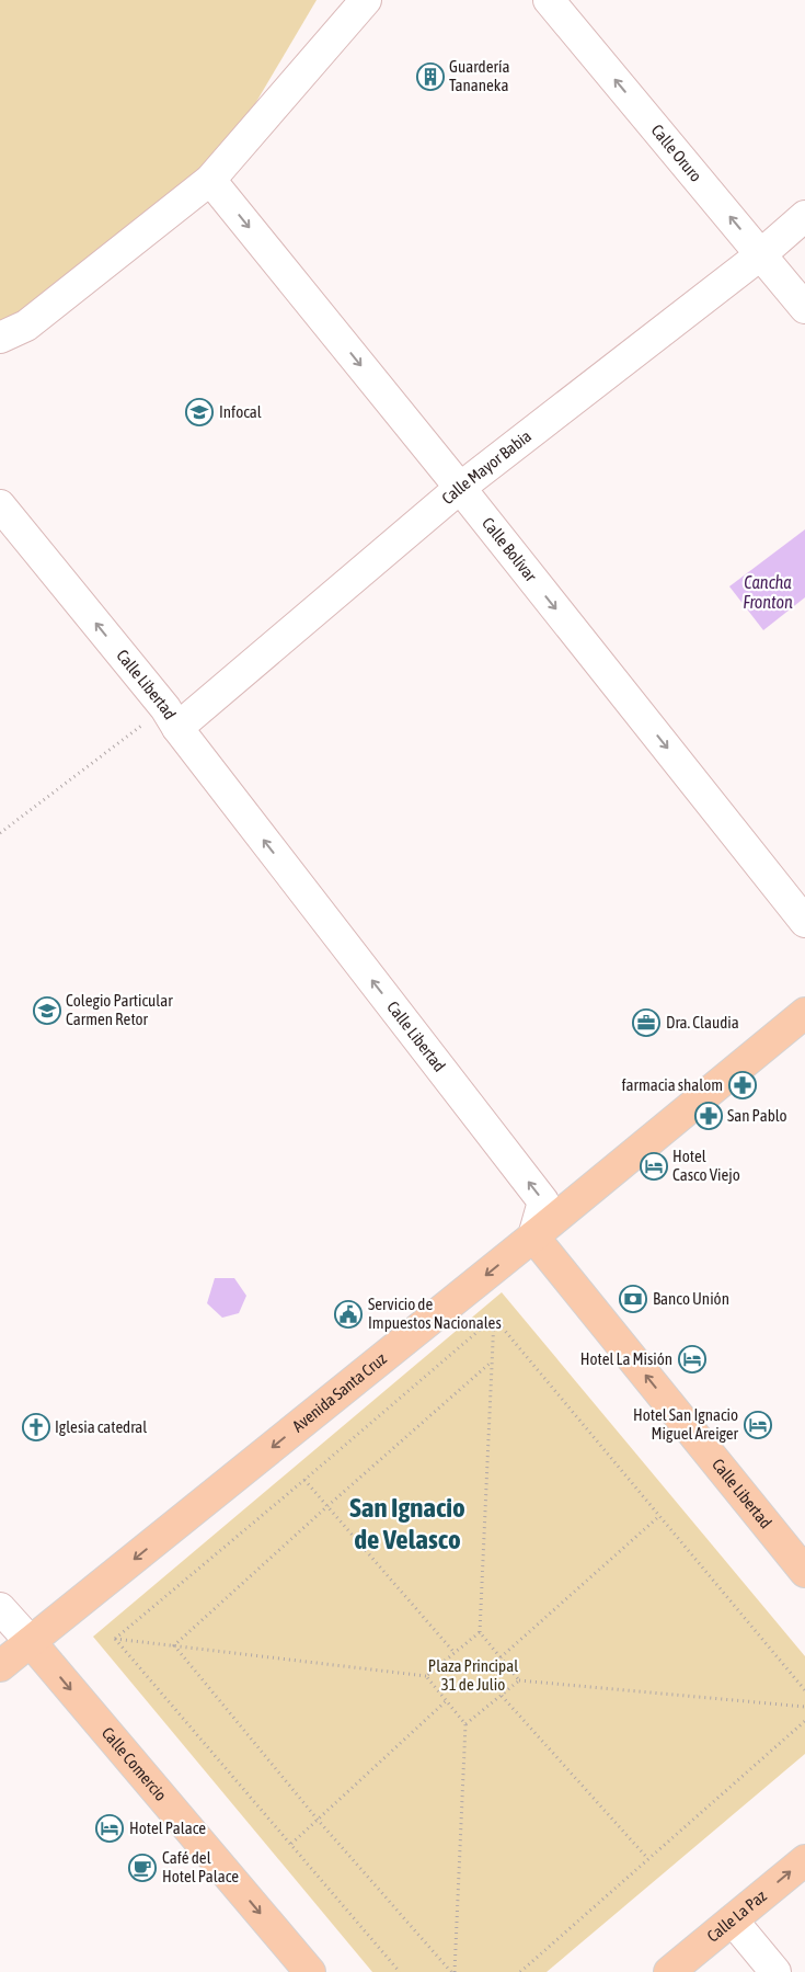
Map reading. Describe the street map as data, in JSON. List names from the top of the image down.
{
  "streets": {
    "main road": [
      "Calle Libertad",
      "Avenida Santa Cruz",
      "Calle Comercio",
      "Calle La Paz"
    ],
    "street": ["Calle Oruro", "Calle Mayor Babia", "Calle Bolívar"]
  },
  "crossings": [
    ["Calle Oruro", "Calle Mayor Babia"],
    ["Calle Mayor Babia", "Calle Bolívar"],
    ["Calle Mayor Babia", "Calle Libertad"],
    ["Calle Libertad", "Avenida Santa Cruz"],
    ["Avenida Santa Cruz", "Calle Comercio"]
  ],
  "one_way": [
    "Calle Oruro",
    "Calle Bolívar",
    "Calle Libertad",
    "Avenida Santa Cruz",
    "Calle Comercio",
    "Calle La Paz"
  ],
  "districts": ["San Ignacio de Velasco"],
  "water": ["Cancha Fronton"],
  "parks": ["Plaza Principal 31 de Julio"],
  "places": {
    "building": ["Guardería Tananeka"],
    "school or university": ["Infocal", "Colegio Particular Carmen Retor"],
    "office": ["Dra. Claudia"],
    "pharmacy": ["farmacia shalom", "San Pablo"],
    "hotel": [
      "Hotel Casco Viejo",
      "Hotel La Misión",
      "Hotel San Ignacio Miguel Areiger",
      "Hotel Palace"
    ],
    "bank": ["Banco Unión"],
    "public building": ["Servicio de Impuestos Nacionales"],
    "church": ["Iglesia catedral"],
    "cafe": ["Café del Hotel Palace"]
  }
}
